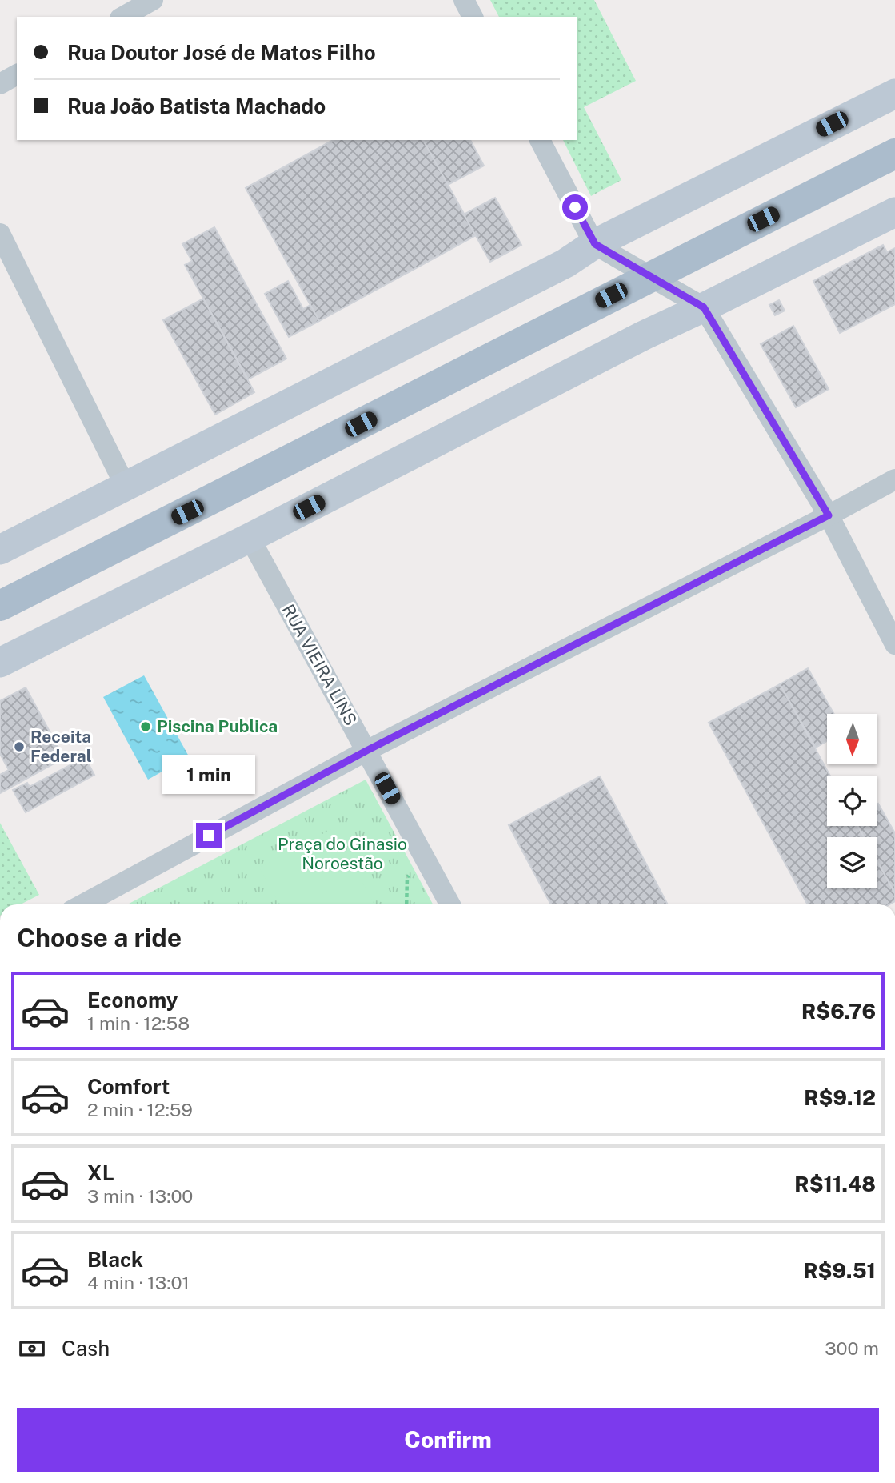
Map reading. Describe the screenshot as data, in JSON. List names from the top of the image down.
{
  "streets": {
    "street": ["RUA VIEIRA LINS"]
  },
  "parks": ["Praça do Ginasio Noroestão"],
  "places": ["Piscina Publica", "Receita Federal"],
  "north": "bottom",
  "page": {
    "banner": ["Rua Doutor José de Matos Filho", "Rua João Batista Machado"],
    "bubble": "1 min",
    "heading": "Choose a ride",
    "list": [
      {
        "name": "Economy",
        "note": "1 min · 12:58",
        "value": "R$6.76"
      },
      {
        "name": "Comfort",
        "note": "2 min · 12:59",
        "value": "R$9.12"
      },
      {
        "name": "XL",
        "note": "3 min · 13:00",
        "value": "R$11.48"
      },
      {
        "name": "Black",
        "note": "4 min · 13:01",
        "value": "R$9.51"
      }
    ],
    "pay": ["Cash", "300 m"],
    "buttons": "Confirm"
  }
}
